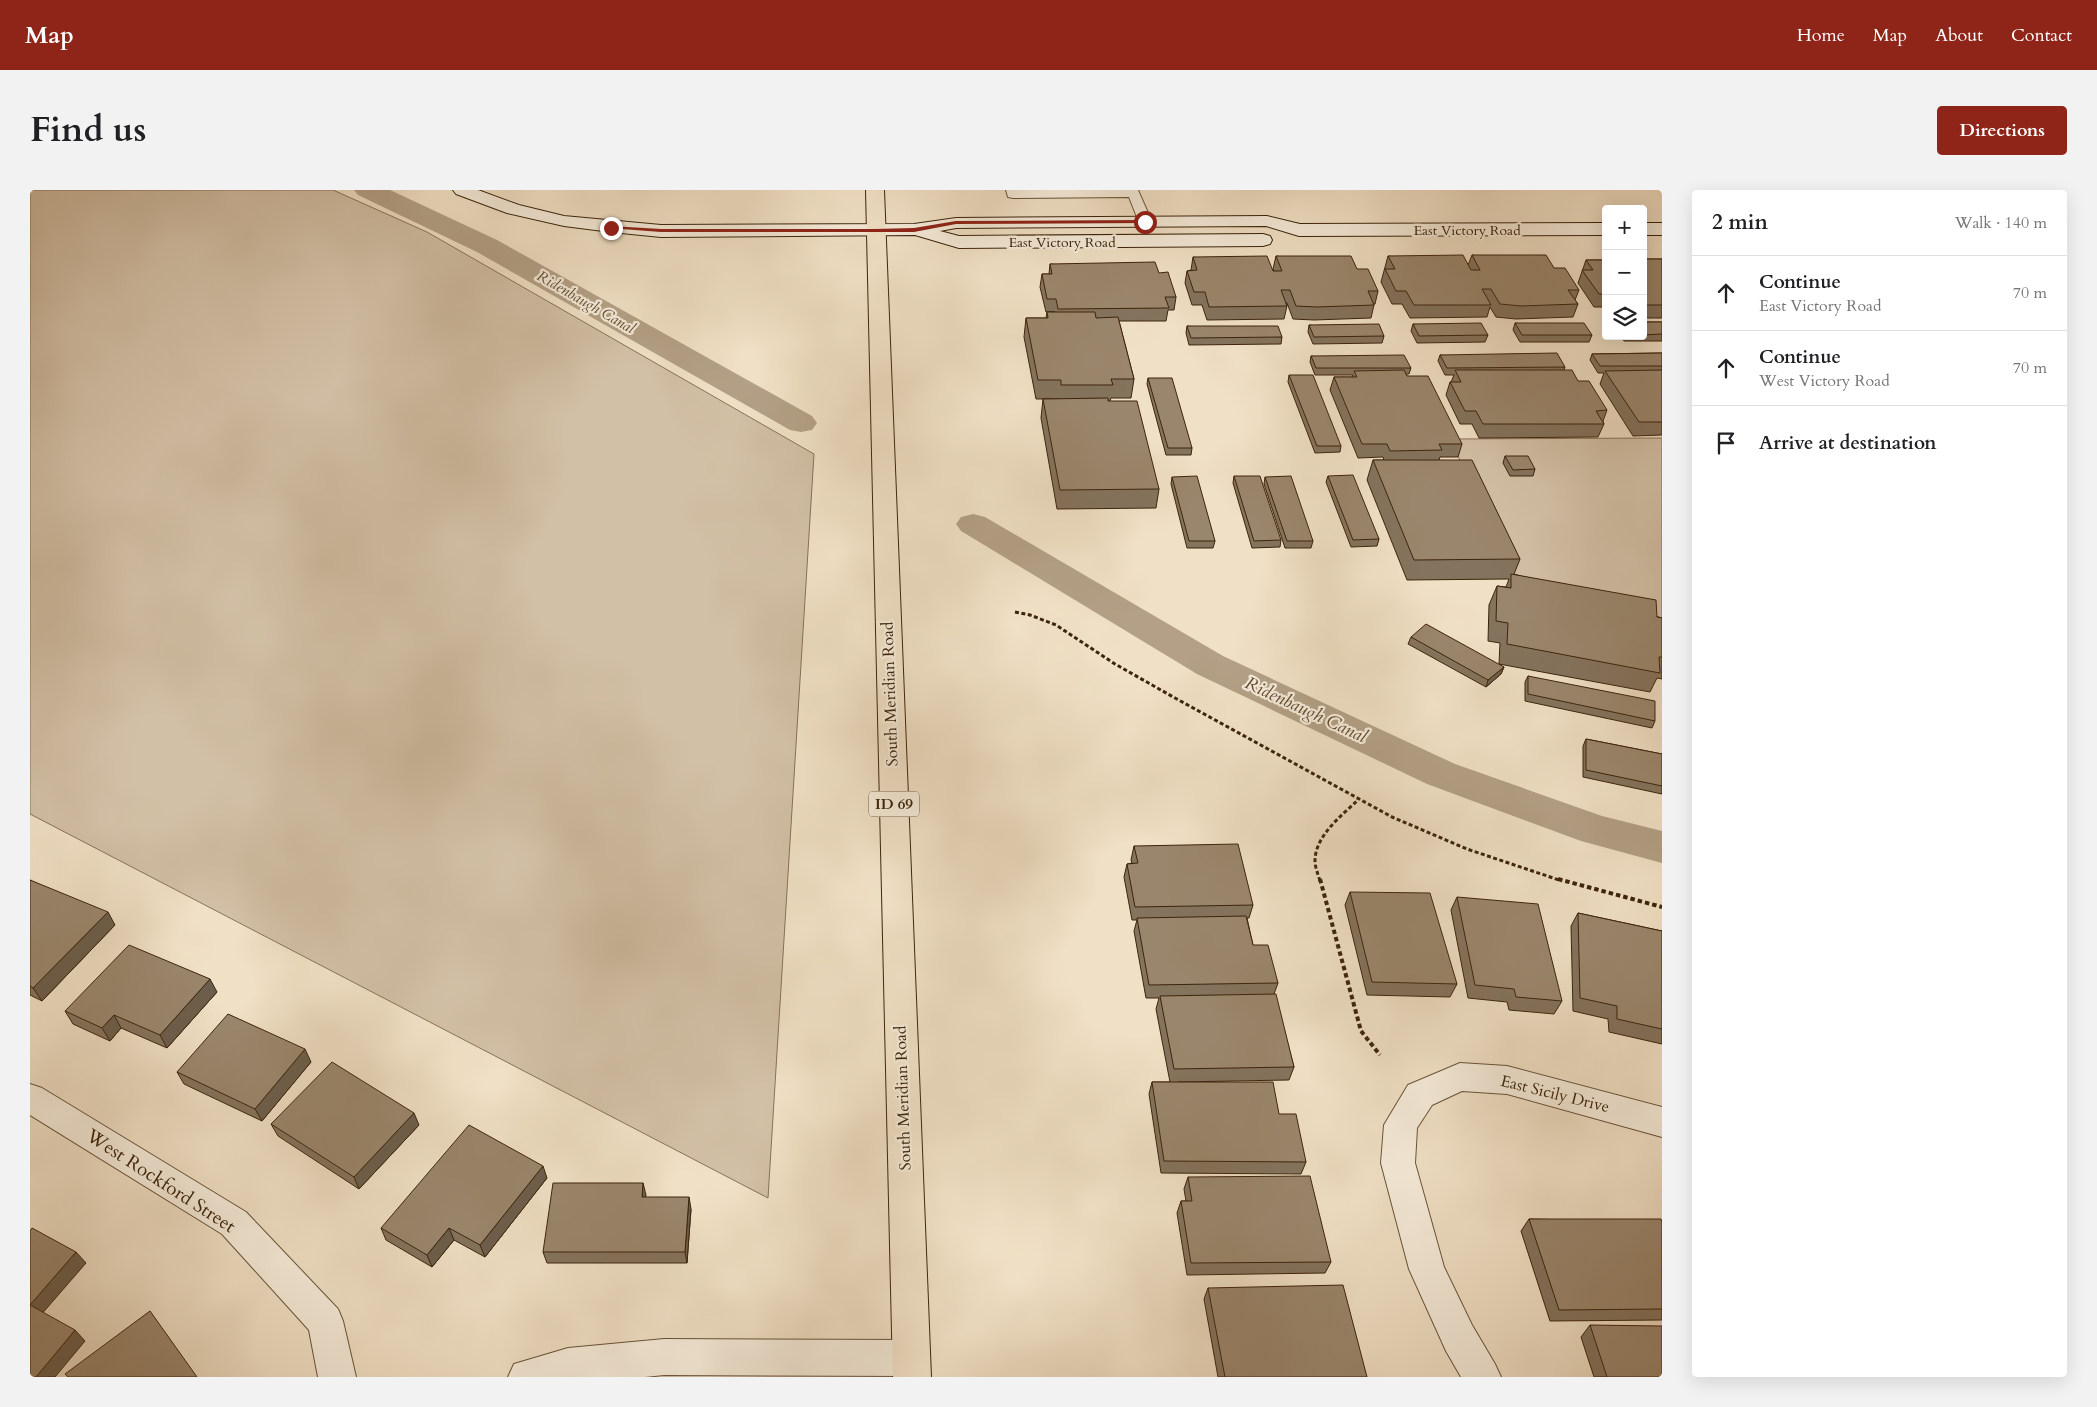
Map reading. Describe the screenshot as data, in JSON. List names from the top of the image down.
{
  "streets": {
    "main road": [
      "East Victory Road",
      "South Meridian Road",
      "ID 69",
      "East Sicily Drive",
      "West Rockford Street"
    ]
  },
  "crossings": [
    ["East Victory Road", "South Meridian Road"]
  ],
  "water": ["Ridenbaugh Canal"],
  "page": {
    "header": "Map",
    "nav": [
      "Home",
      "Map",
      "About",
      "Contact"
    ],
    "title": "Find us",
    "buttons": "Directions",
    "heading": ["2 min", "Walk · 140 m"],
    "map_buttons": ["+", "−"],
    "list": [
      ["Continue", "East Victory Road", "70 m"],
      ["Continue", "West Victory Road", "70 m"],
      "Arrive at destination"
    ]
  }
}
